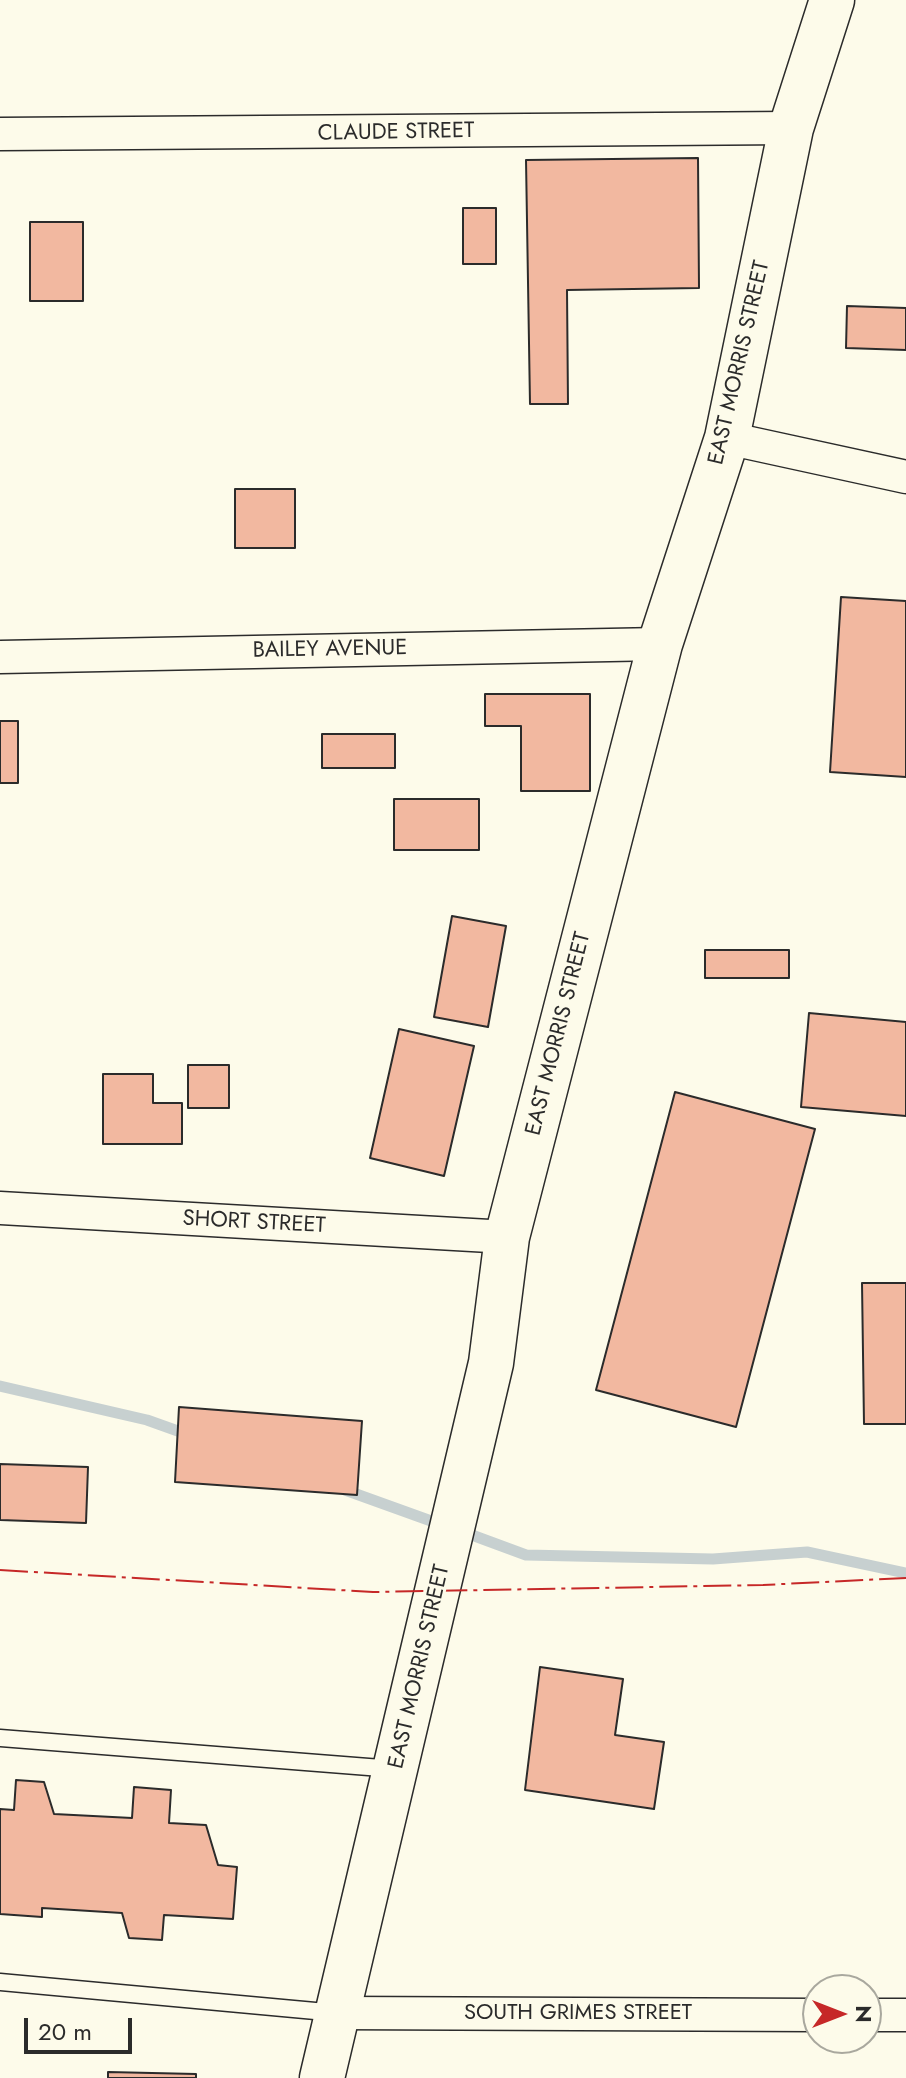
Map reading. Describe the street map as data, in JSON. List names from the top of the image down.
{
  "streets": {
    "main road": ["EAST MORRIS STREET"],
    "street": [
      "CLAUDE STREET",
      "BAILEY AVENUE",
      "SHORT STREET",
      "SOUTH GRIMES STREET"
    ]
  },
  "crossings": [
    ["CLAUDE STREET", "EAST MORRIS STREET"],
    ["EAST MORRIS STREET", "BAILEY AVENUE"],
    ["EAST MORRIS STREET", "SHORT STREET"],
    ["EAST MORRIS STREET", "SOUTH GRIMES STREET"]
  ],
  "scale_bar": "20 m",
  "north": "right"
}
